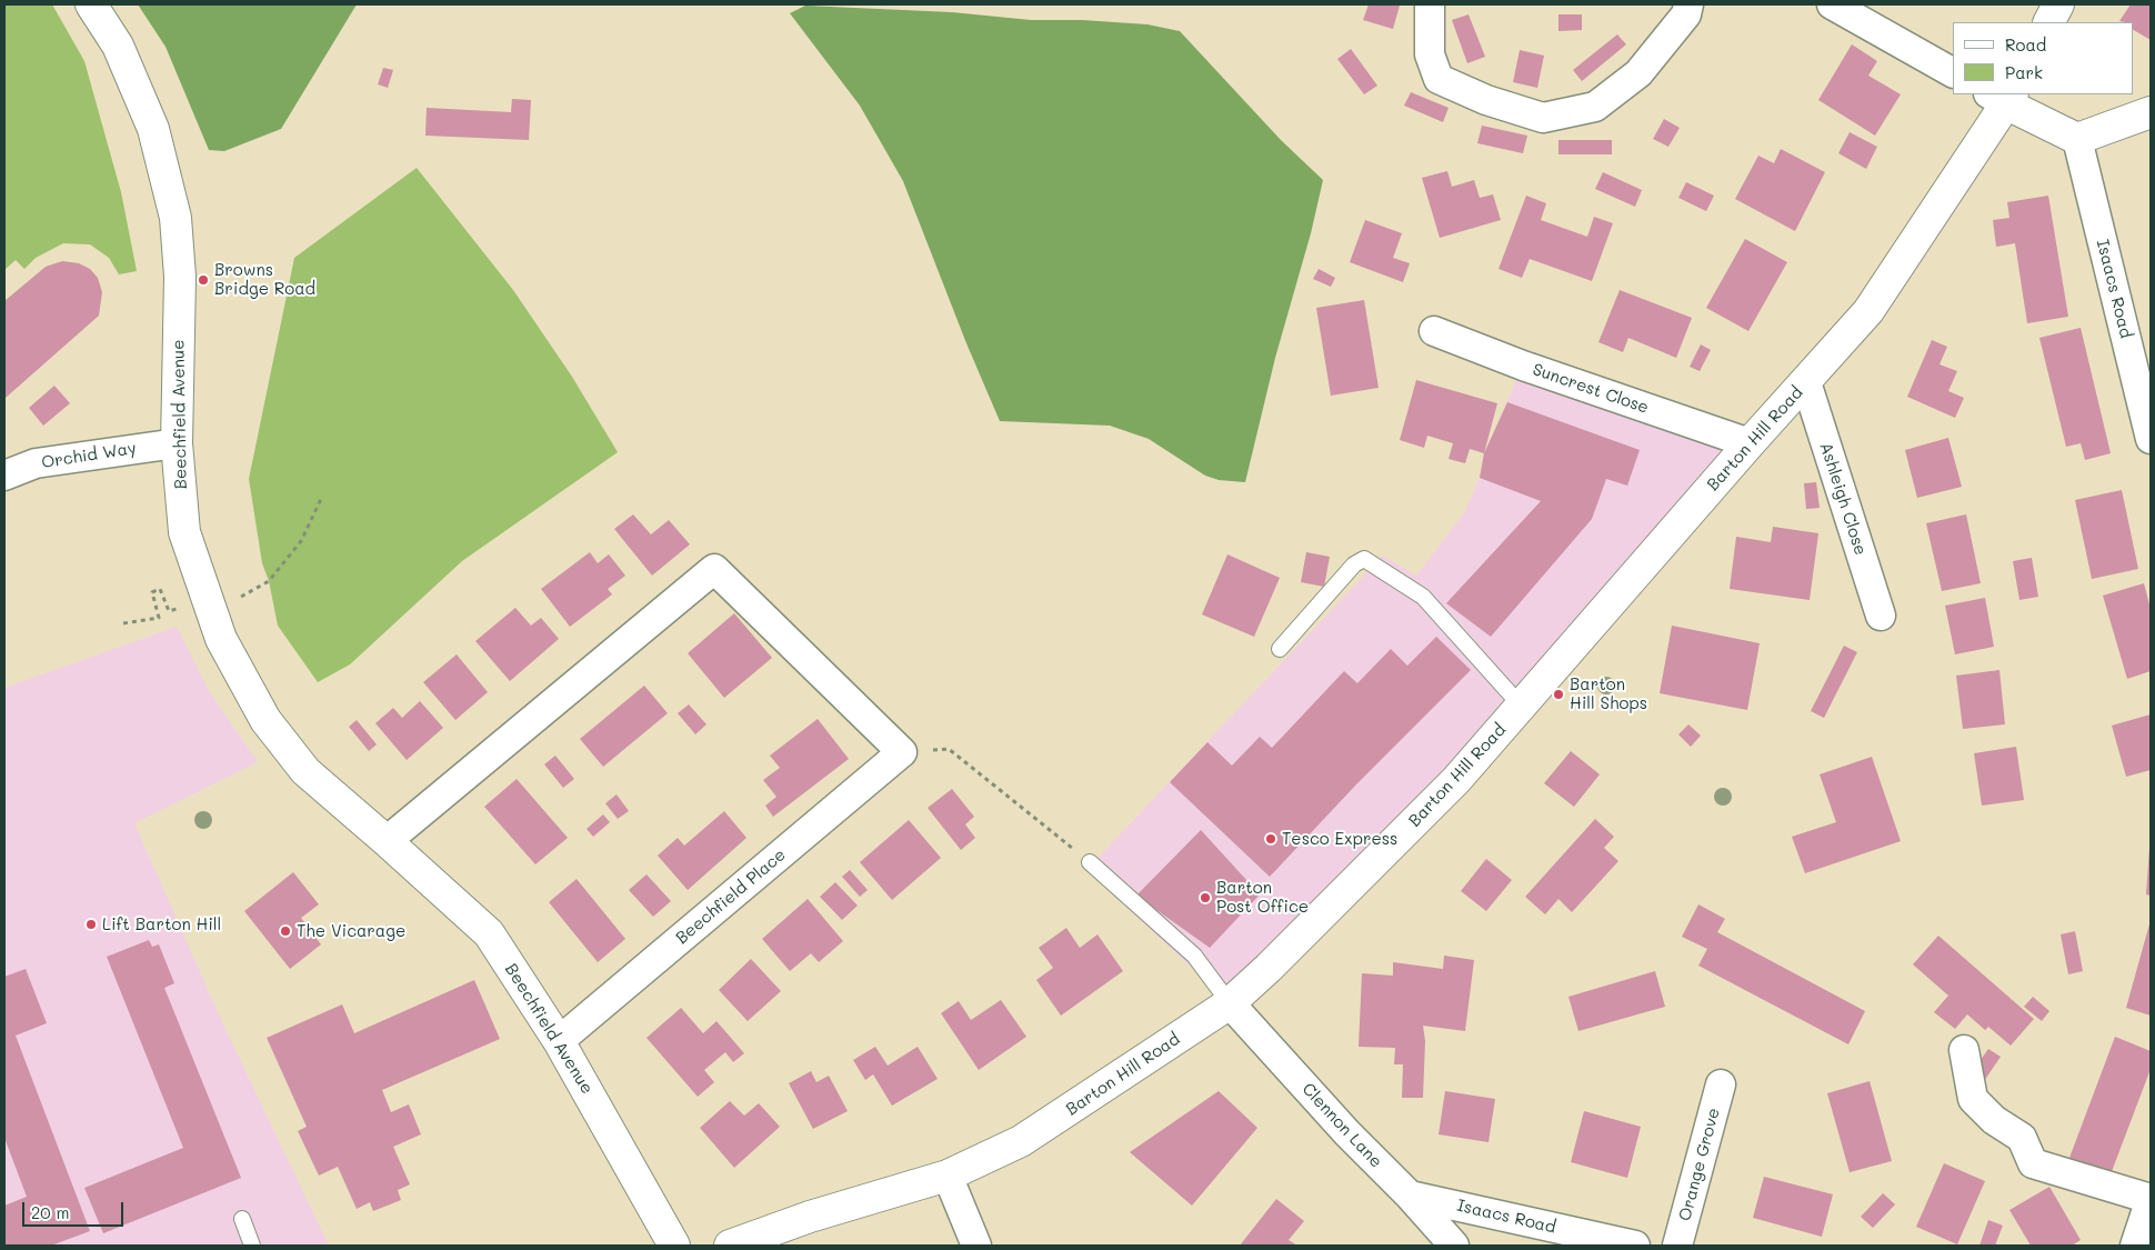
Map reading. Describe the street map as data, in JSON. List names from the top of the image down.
{
  "streets": {
    "street": [
      "Isaacs Road",
      "Suncrest Close",
      "Beechfield Avenue",
      "Barton Hill Road",
      "Orchid Way",
      "Ashleigh Close",
      "Beechfield Place",
      "Clennon Lane",
      "Orange Grove"
    ]
  },
  "crossings": [
    ["Isaacs Road", "Clennon Lane"],
    ["Suncrest Close", "Barton Hill Road"],
    ["Beechfield Avenue", "Orchid Way"],
    ["Beechfield Avenue", "Beechfield Place"],
    ["Barton Hill Road", "Ashleigh Close"],
    ["Barton Hill Road", "Clennon Lane"]
  ],
  "places": [
    "Browns Bridge Road",
    "Barton Hill Shops",
    "Tesco Express",
    "Barton Post Office",
    "Lift Barton Hill",
    "The Vicarage"
  ],
  "legend": ["Road", "Park"],
  "scale_bar": "20 m"
}
